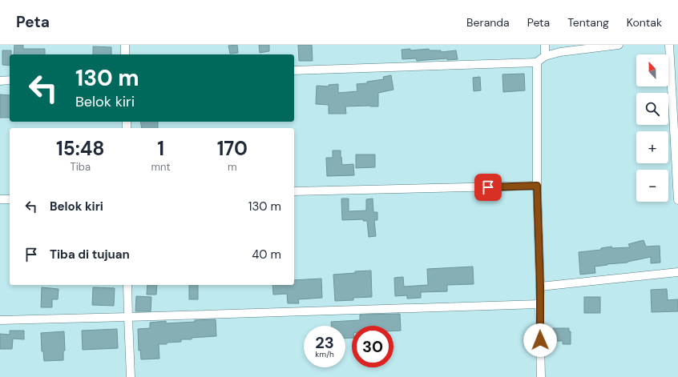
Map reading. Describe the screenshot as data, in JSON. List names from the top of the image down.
{
  "north": "top",
  "page": {
    "header": "Peta",
    "nav": [
      "Beranda",
      "Peta",
      "Tentang",
      "Kontak"
    ],
    "map_buttons": ["+", "−"],
    "turn": ["130 m", "Belok kiri"],
    "eta": [
      "15:48",
      "Tiba",
      "1",
      "mnt",
      "170",
      "m"
    ],
    "list": [
      {
        "name": "Belok kiri",
        "value": "130 m"
      },
      {
        "name": "Tiba di tujuan",
        "value": "40 m"
      }
    ],
    "speed": "23 km/h",
    "limit": "30"
  }
}
